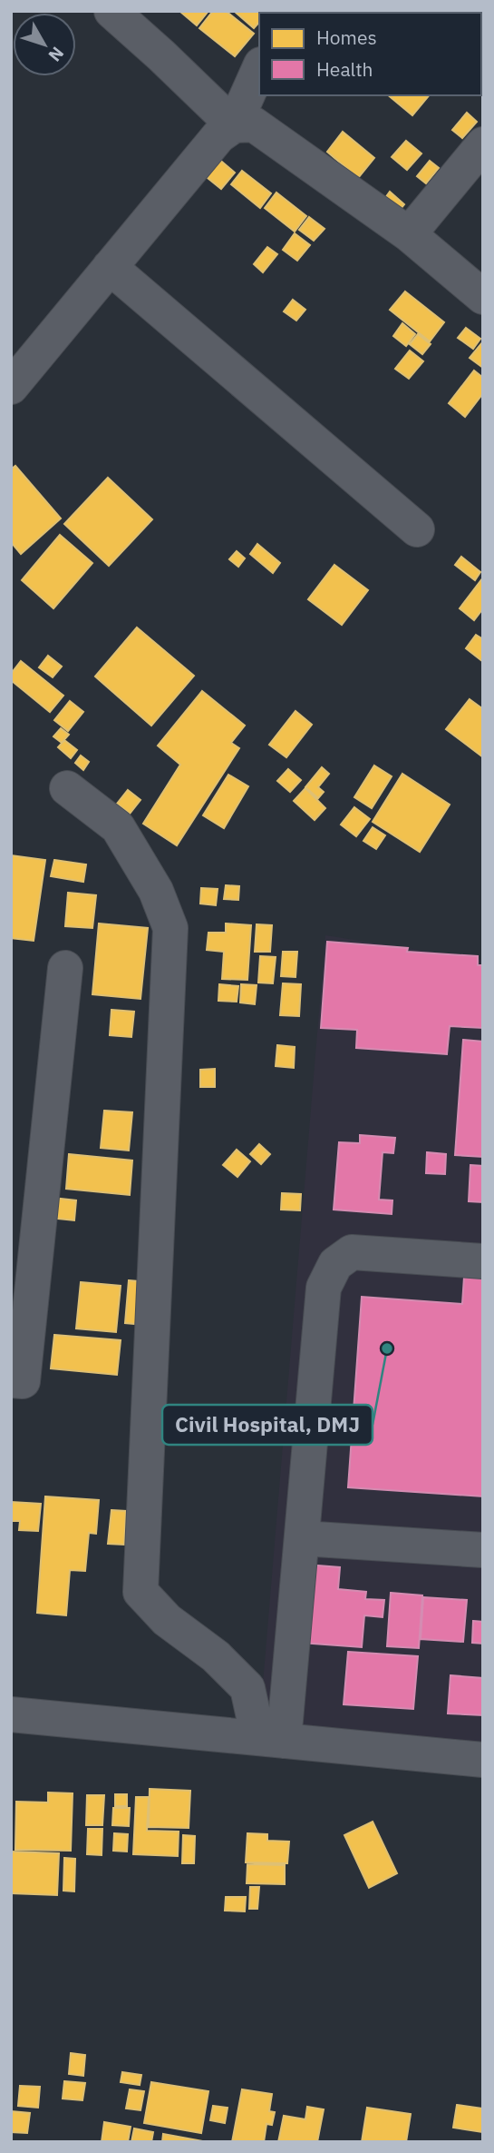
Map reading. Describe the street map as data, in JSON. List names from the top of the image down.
{
  "places": ["Civil Hospital, DMJ"],
  "legend": ["Homes", "Health"],
  "north": "bottom right"
}
